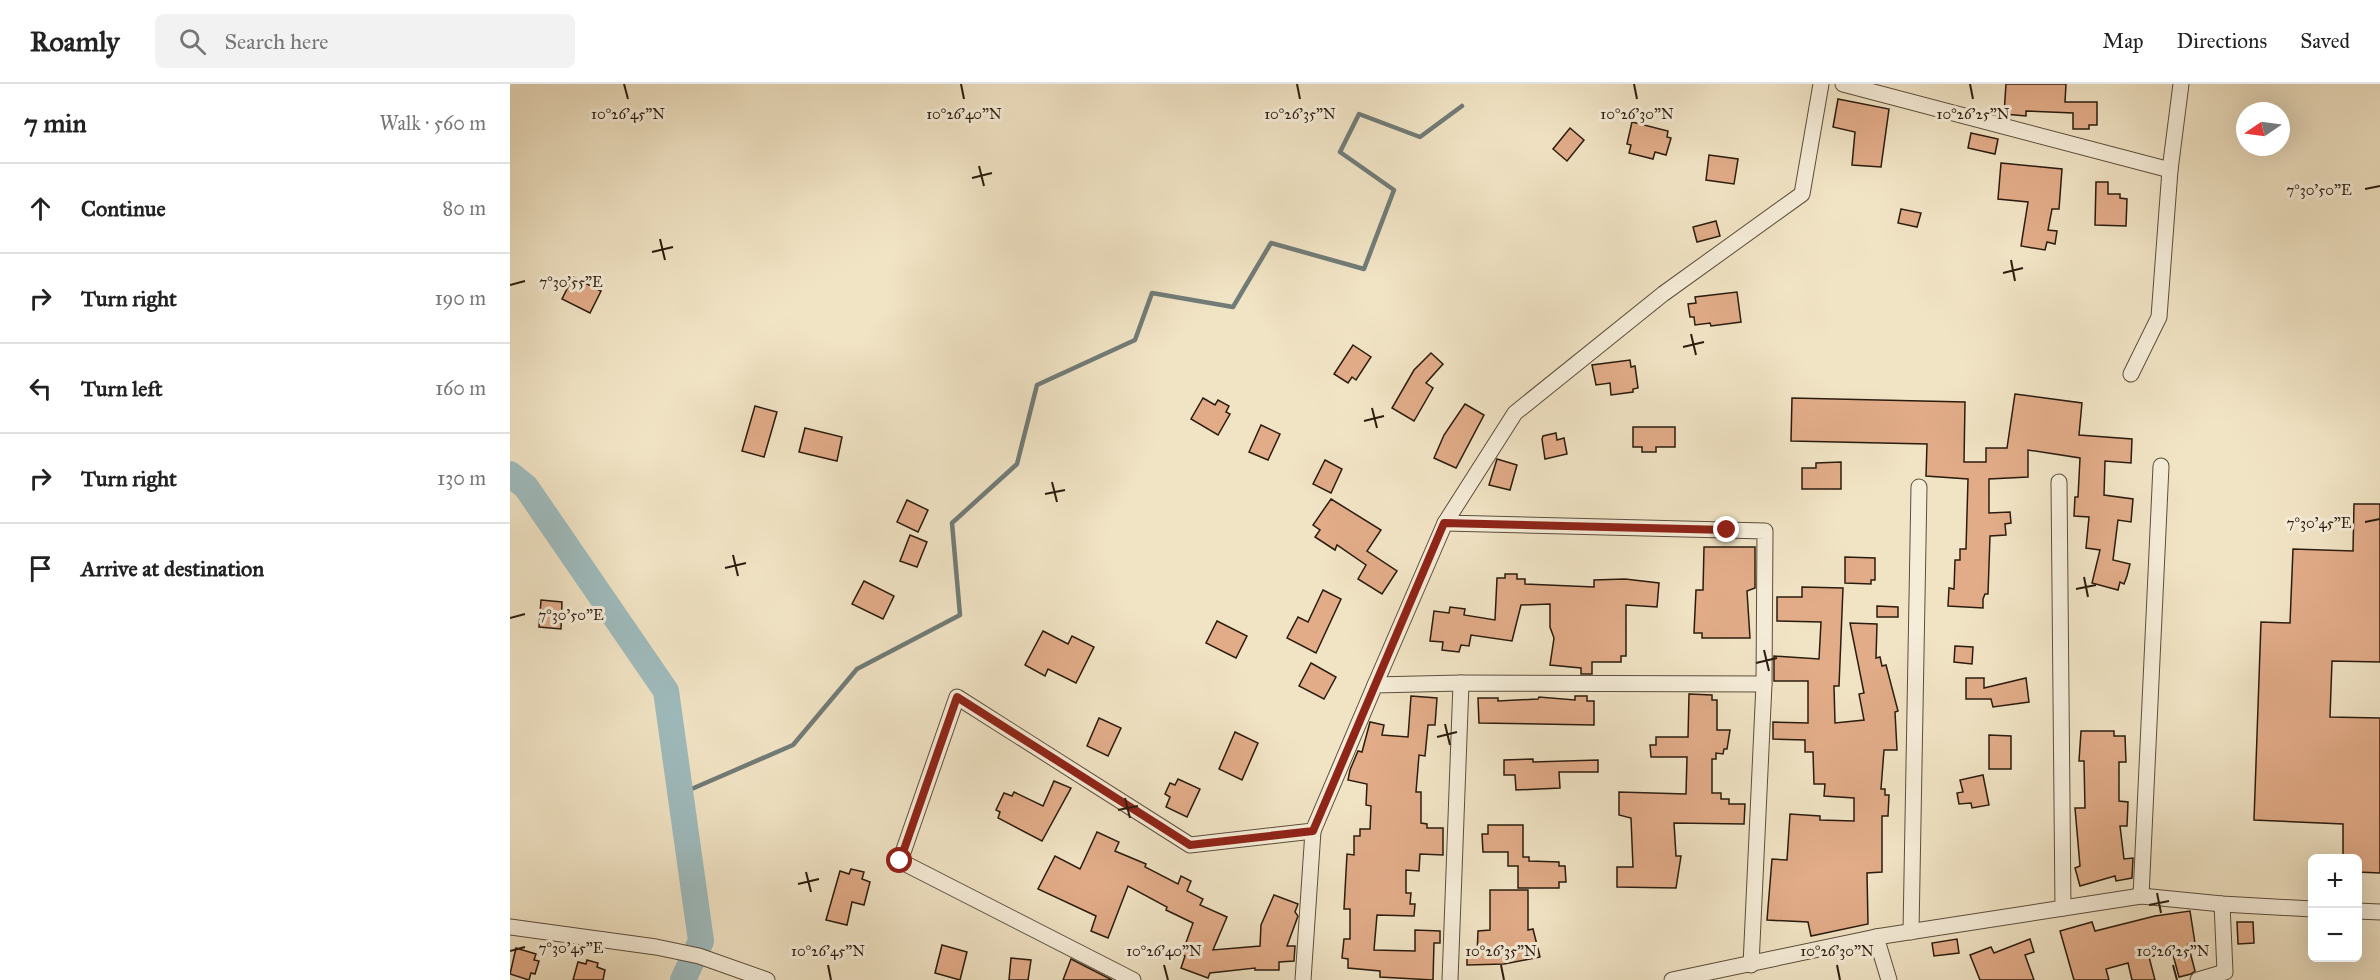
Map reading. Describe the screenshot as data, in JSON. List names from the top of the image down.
{
  "north": "left",
  "page": {
    "header": "Roamly",
    "search": "Search here",
    "nav": ["Map", "Directions", "Saved"],
    "heading": ["7 min", "Walk · 560 m"],
    "list": [
      ["Continue", "80 m"],
      ["Turn right", "190 m"],
      ["Turn left", "160 m"],
      ["Turn right", "130 m"],
      "Arrive at destination"
    ],
    "map_buttons": ["+", "−"]
  },
  "coordinates": [
    "10°26'45\"N",
    "10°26'40\"N",
    "10°26'35\"N",
    "10°26'30\"N",
    "10°26'25\"N",
    "7°30'50\"E",
    "7°30'55\"E",
    "7°30'45\"E"
  ]
}
